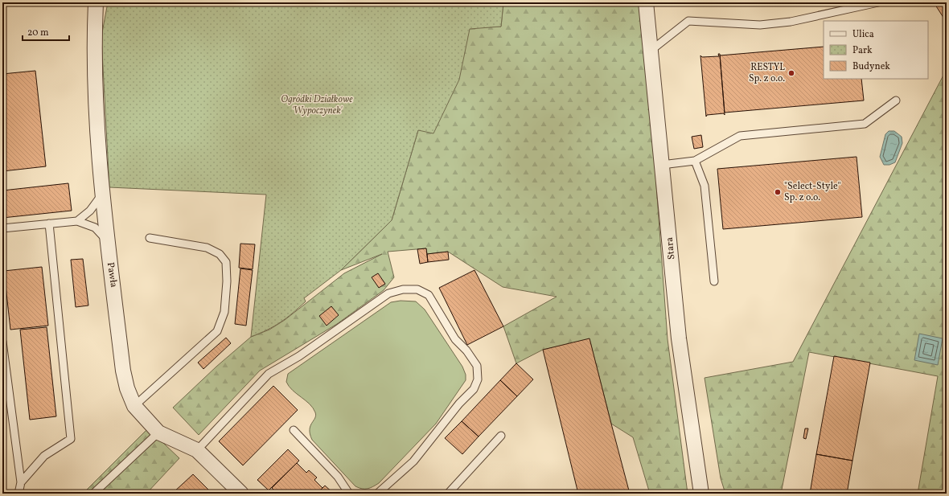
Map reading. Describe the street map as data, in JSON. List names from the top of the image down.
{
  "streets": {
    "street": ["Stara", "Pawła"]
  },
  "parks": ["Ogródki Działkowe 'Wypoczynek'"],
  "places": ["RESTYL Sp. z o.o.", "\"Select-Style\" Sp. z o.o."],
  "legend": ["Ulica", "Park", "Budynek"],
  "scale_bar": "20 m"
}
